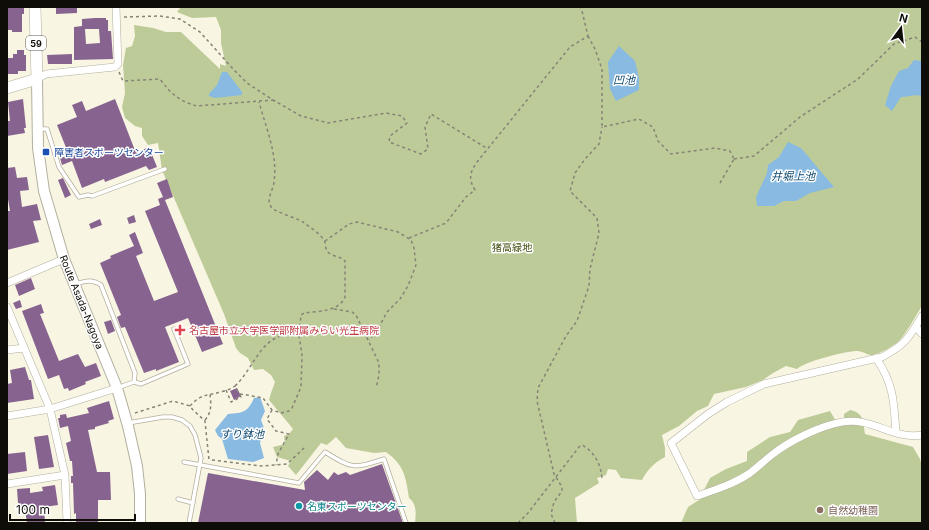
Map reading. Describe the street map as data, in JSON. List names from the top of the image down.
{
  "streets": {
    "main road": ["59", "Route Asada-Nagoya"]
  },
  "crossings": [
    ["59", "Route Asada-Nagoya"]
  ],
  "water": ["凹池", "井堀上池", "すり鉢池"],
  "parks": ["猪高緑地"],
  "places": {
    "transit": ["障害者スポーツセンター"],
    "health": ["名古屋市立大学医学部附属みらい光生病院"],
    "other": ["名東スポーツセンター", "自然幼稚園"]
  },
  "scale_bar": "100 m",
  "north": "top"
}
